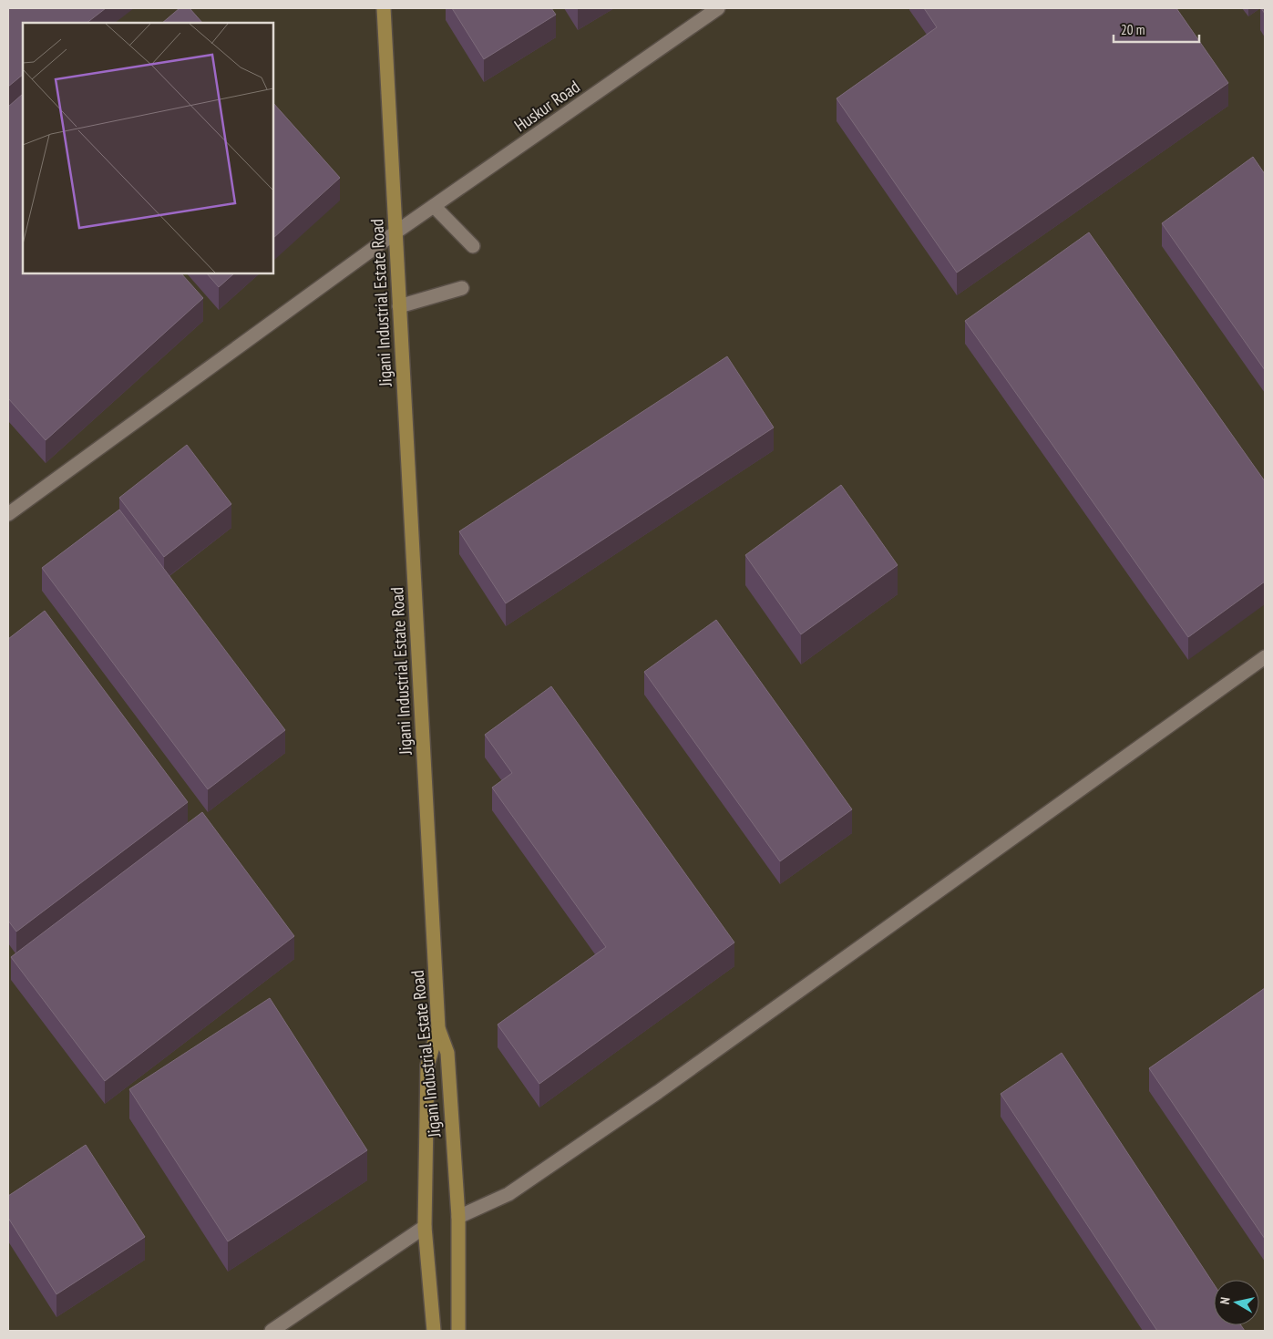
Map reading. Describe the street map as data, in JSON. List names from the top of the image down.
{
  "streets": {
    "main road": ["Jigani Industrial Estate Road"],
    "street": ["Huskur Road"]
  },
  "crossings": [
    ["Huskur Road", "Jigani Industrial Estate Road"]
  ],
  "scale_bar": "20 m",
  "north": "left"
}
